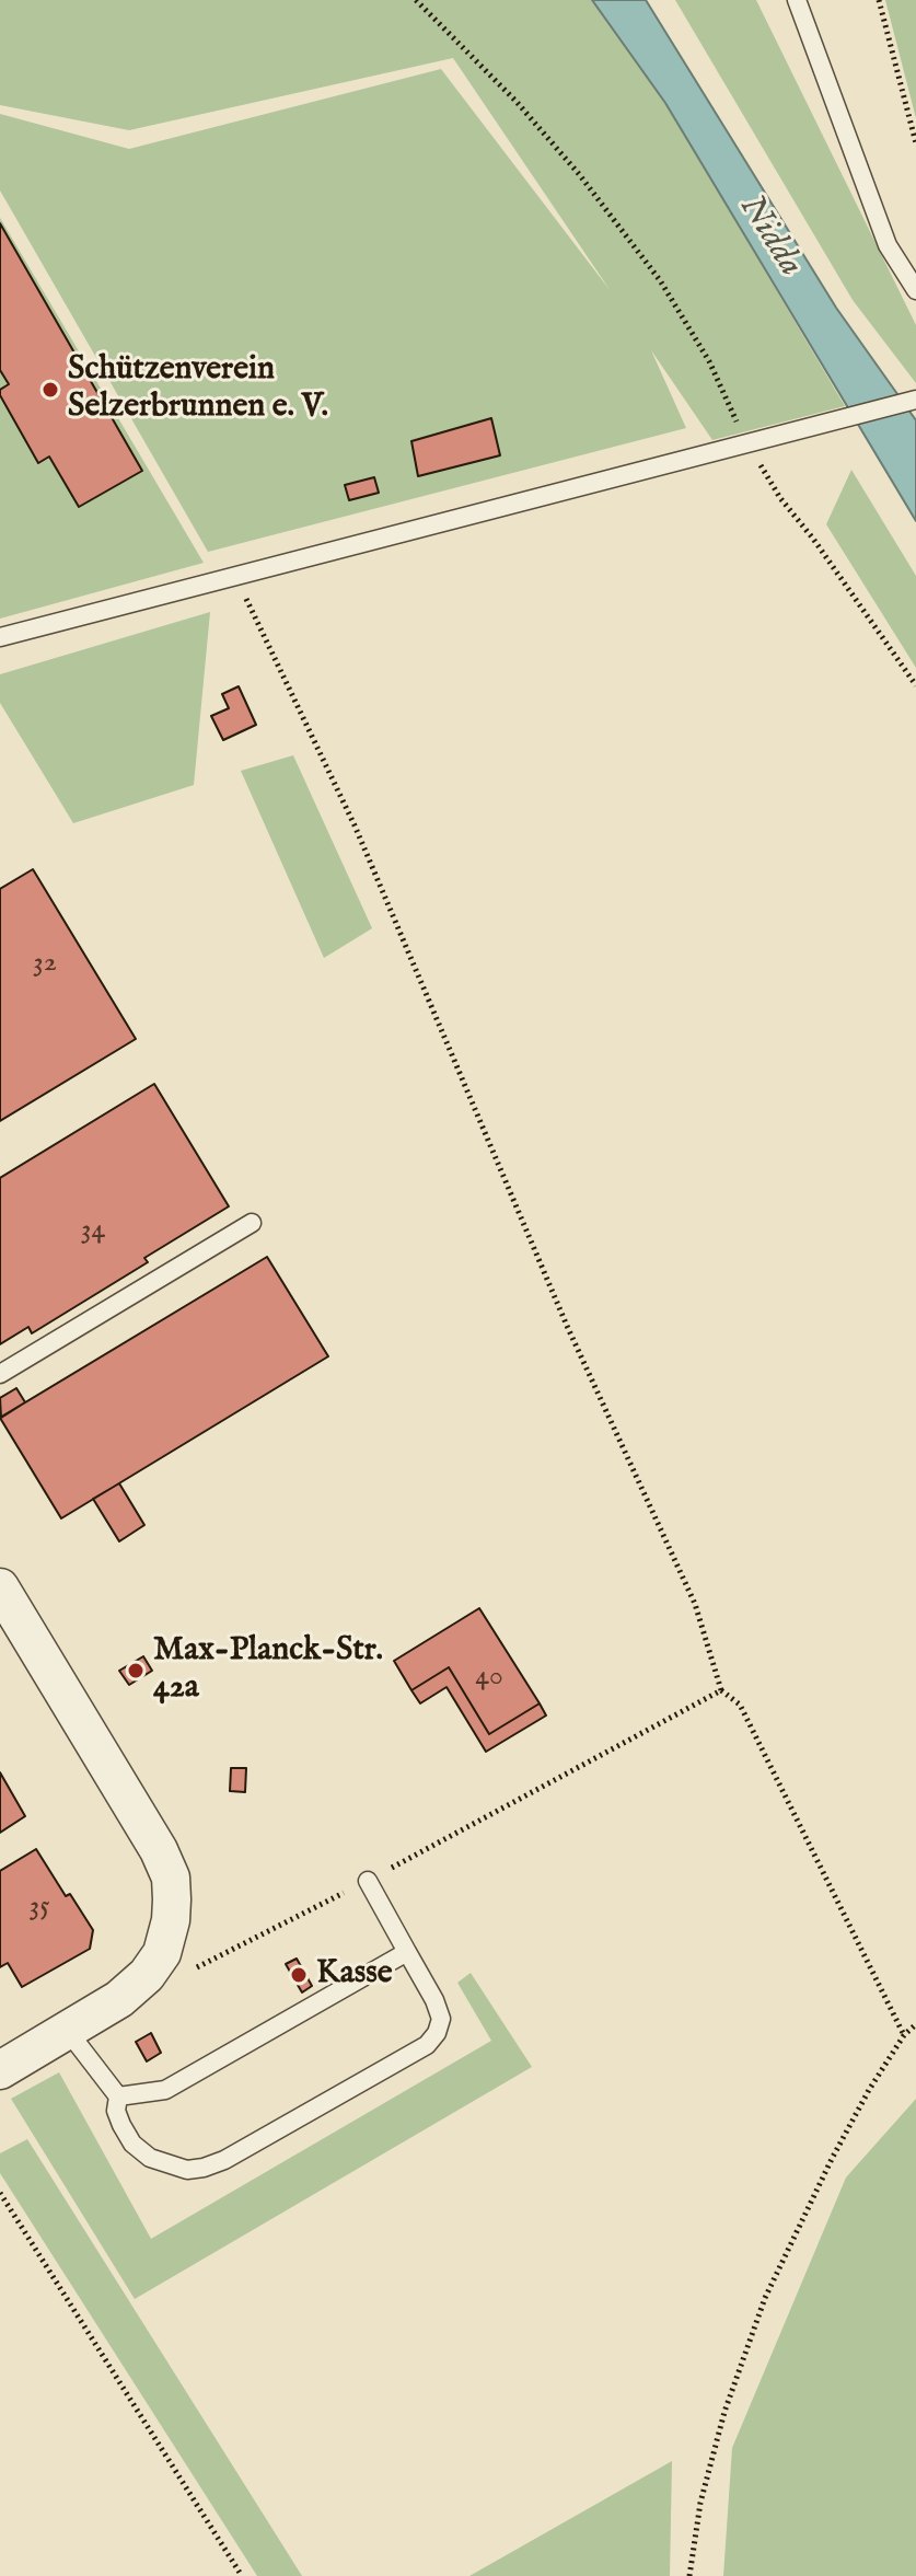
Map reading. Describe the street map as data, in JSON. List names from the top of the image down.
{
  "water": ["Nidda"],
  "places": ["Schützenverein Selzerbrunnen e. V.", "Max-Planck-Str. 42a", "Kasse"],
  "house_numbers": [
    "32",
    "34",
    "40",
    "35"
  ]
}
